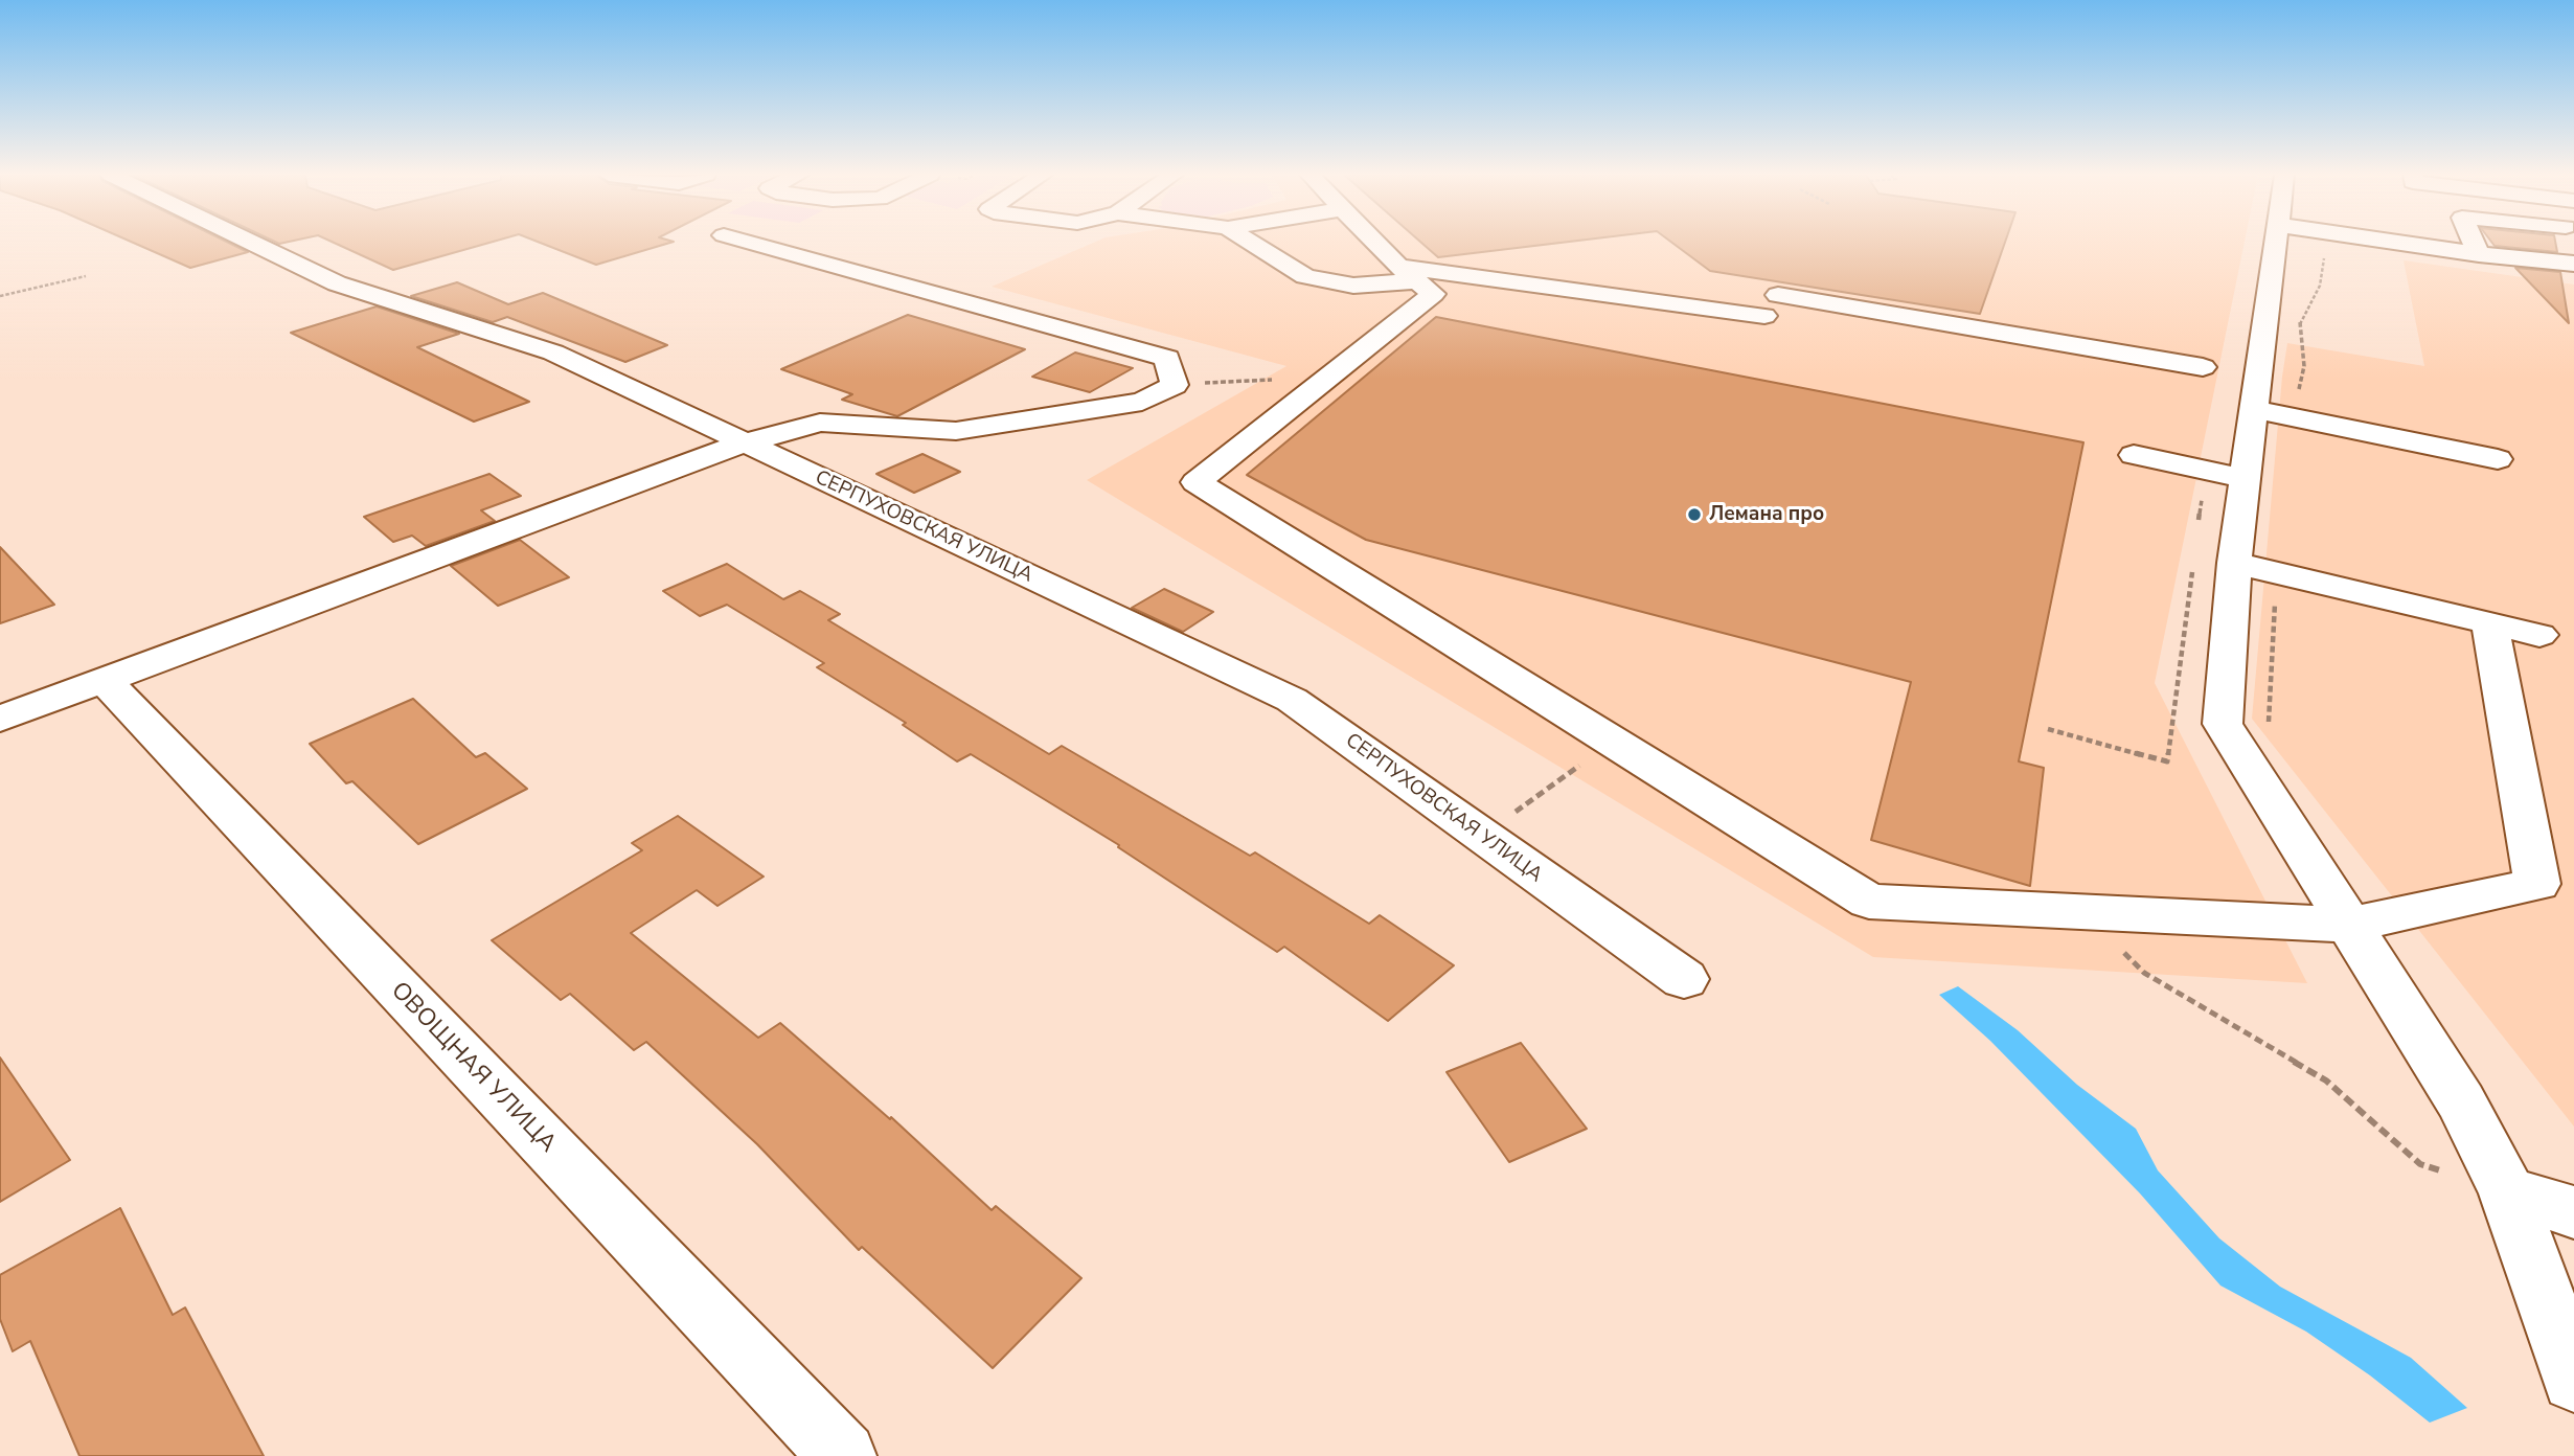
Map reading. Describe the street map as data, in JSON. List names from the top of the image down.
{
  "streets": {
    "street": ["СЕРПУХОВСКАЯ УЛИЦА", "ОВОЩНАЯ УЛИЦА"]
  },
  "places": ["Лемана про"]
}
